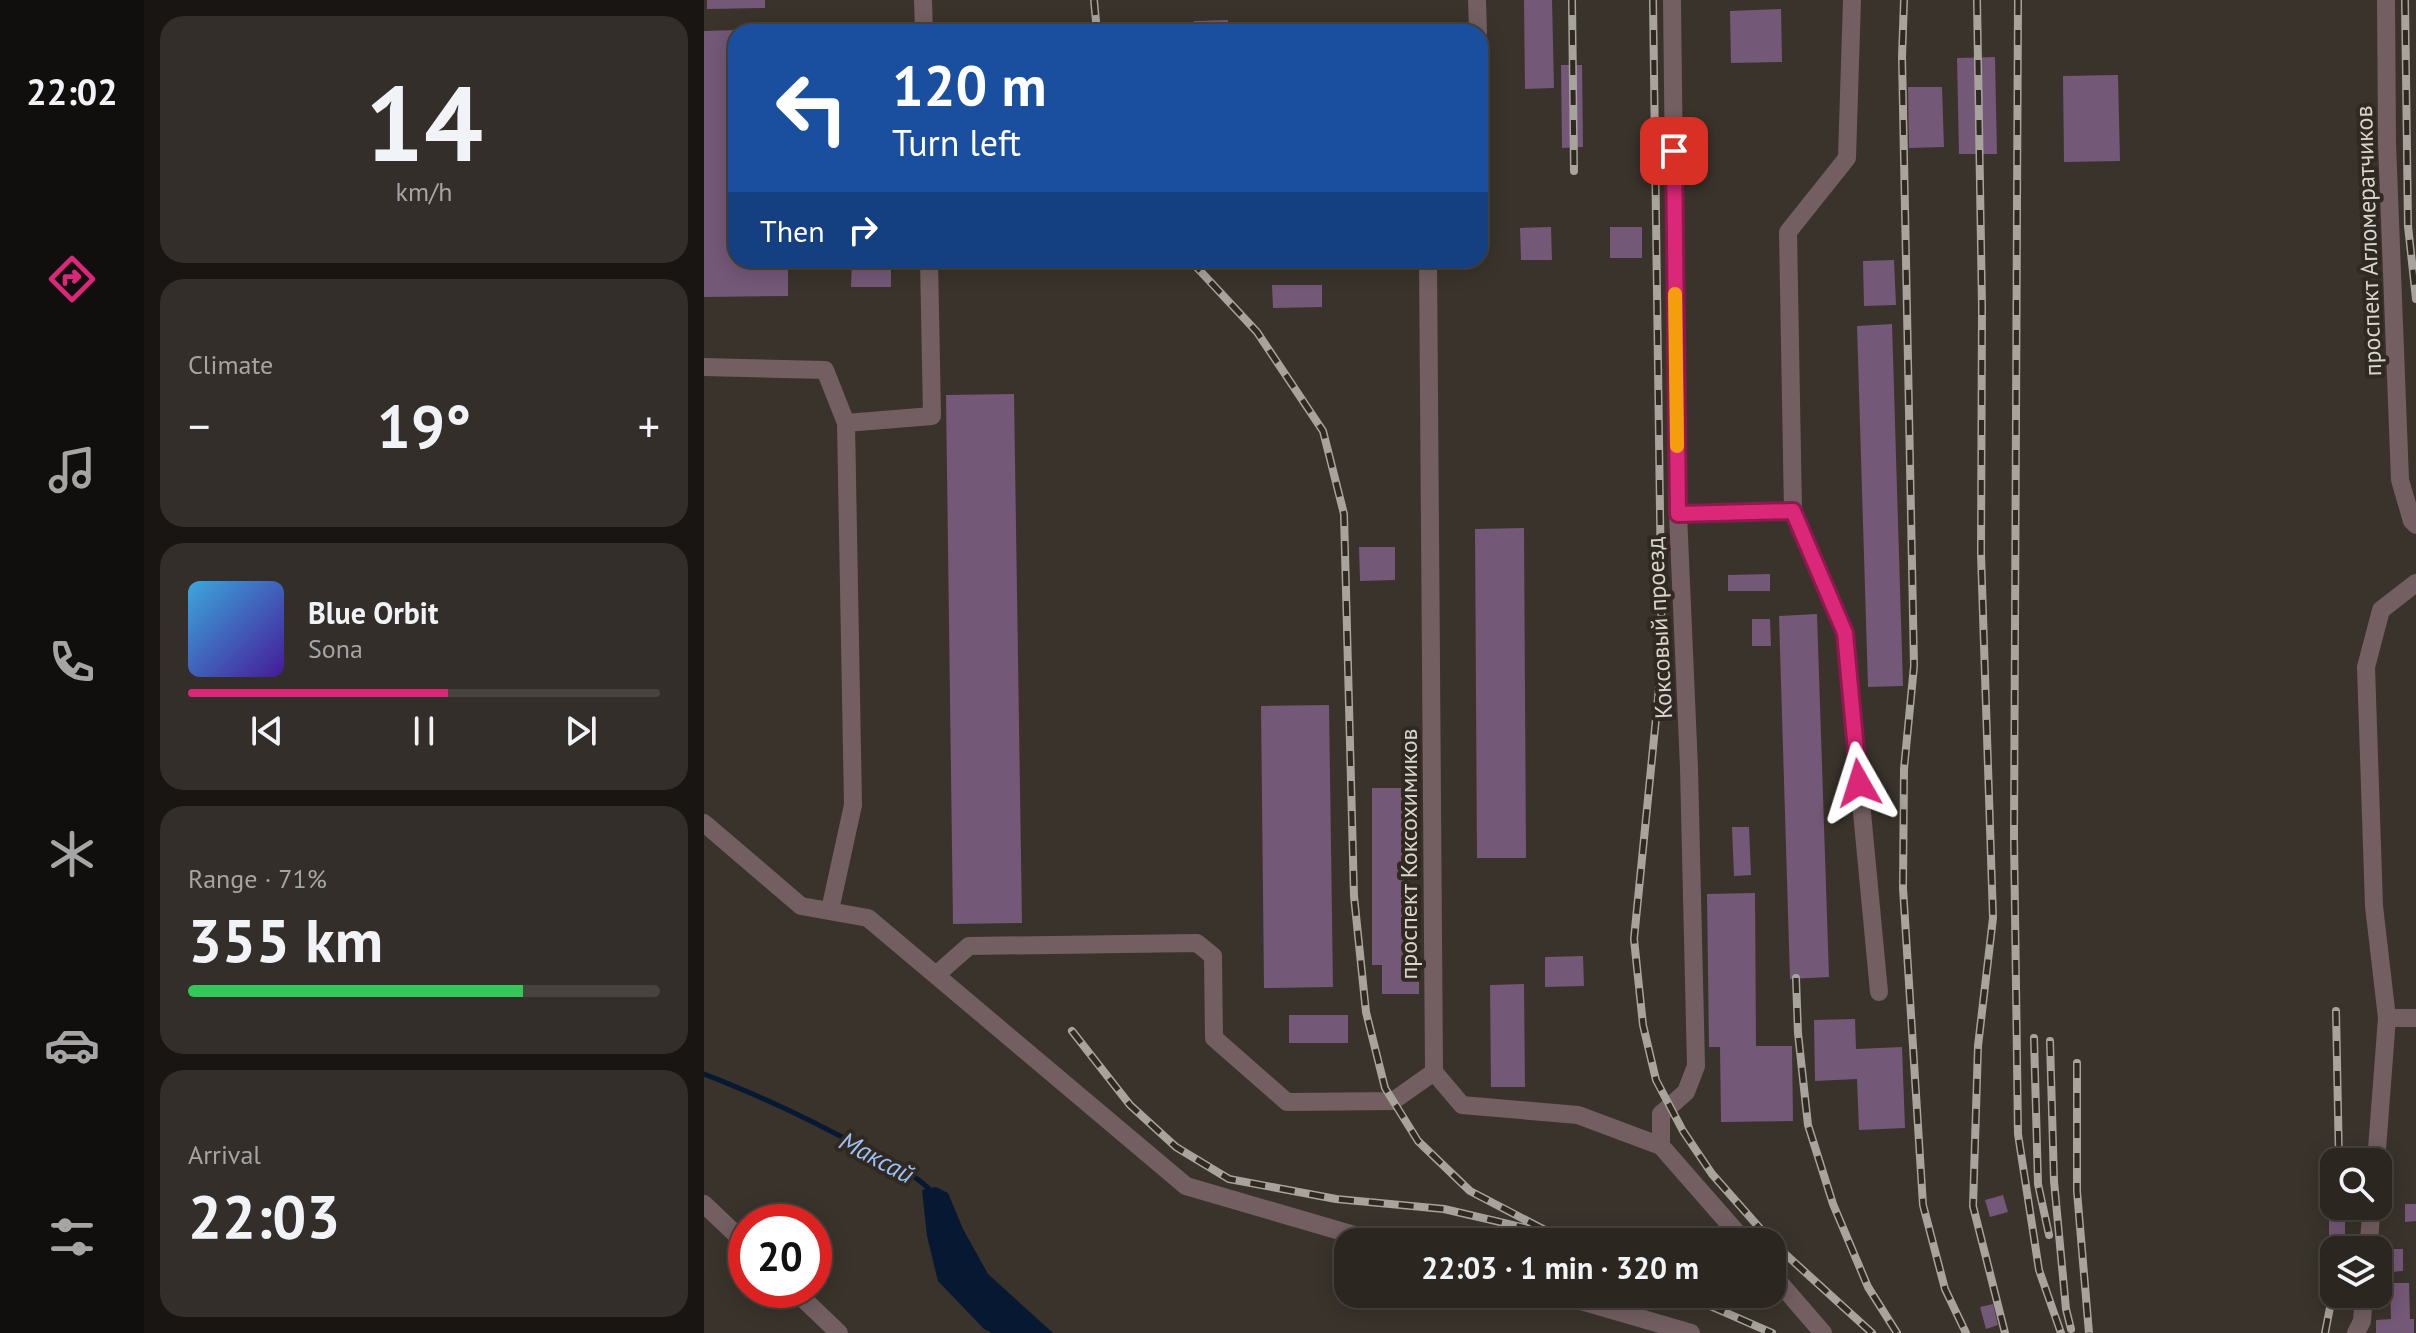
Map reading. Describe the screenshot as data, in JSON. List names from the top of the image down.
{
  "streets": {
    "street": ["проспект Агломератчиков", "Коксовый проезд", "проспект Коксохимиков"]
  },
  "water": ["Максай"],
  "page": {
    "tabs": "22:02",
    "tile": [
      ["14", "km/h"],
      "Climate",
      ["Range · 71%", "355 km"],
      ["Arrival", "22:03"]
    ],
    "turn": ["120 m", "Turn left"],
    "then": "Then",
    "heat": ["−", "19°", "+"],
    "song": ["Blue Orbit", "Sona"],
    "limit": "20",
    "trip": "22:03 · 1 min · 320 m"
  }
}
